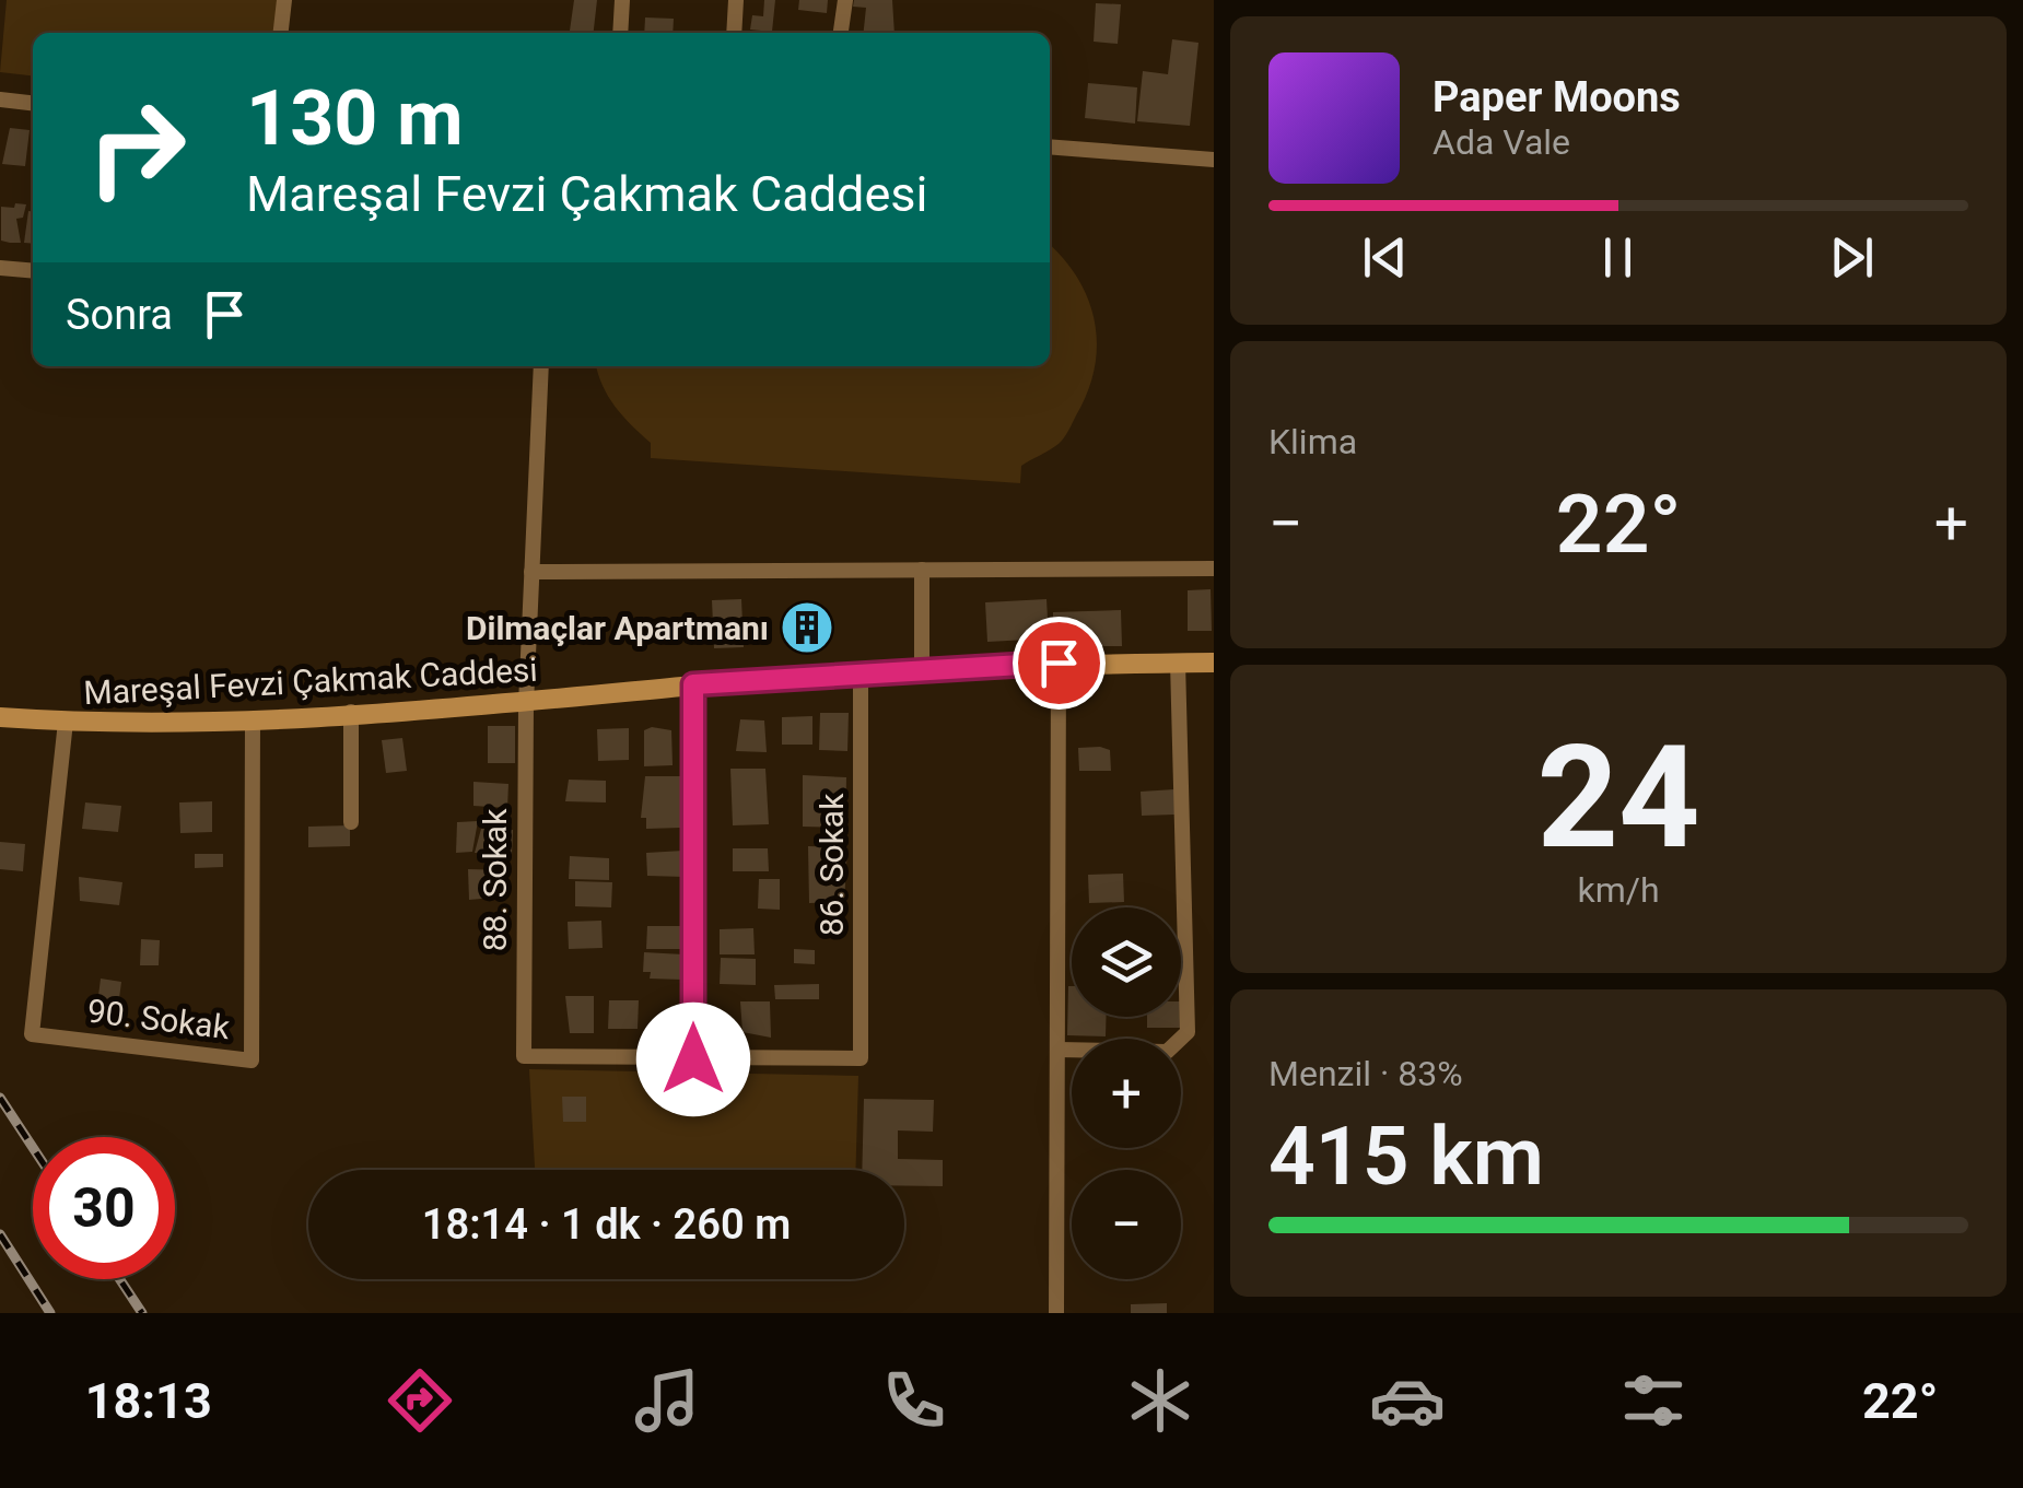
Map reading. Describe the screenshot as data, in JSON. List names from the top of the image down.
{
  "streets": {
    "street": [
      "Mareşal Fevzi Çakmak Caddesi",
      "86. Sokak",
      "88. Sokak",
      "90. Sokak"
    ]
  },
  "crossings": [
    ["Mareşal Fevzi Çakmak Caddesi", "86. Sokak"],
    ["Mareşal Fevzi Çakmak Caddesi", "88. Sokak"],
    ["Mareşal Fevzi Çakmak Caddesi", "90. Sokak"],
    ["86. Sokak", "88. Sokak"]
  ],
  "places": {
    "building": ["Dilmaçlar Apartmanı"]
  },
  "page": {
    "turn": ["130 m", "Mareşal Fevzi Çakmak Caddesi"],
    "song": ["Paper Moons", "Ada Vale"],
    "then": "Sonra",
    "tile": [
      "Klima",
      ["24", "km/h"],
      ["Menzil · 83%", "415 km"]
    ],
    "heat": ["−", "22°", "+"],
    "map_buttons": ["+", "−"],
    "limit": "30",
    "trip": "18:14 · 1 dk · 260 m",
    "tabs": ["18:13", "22°"]
  }
}
